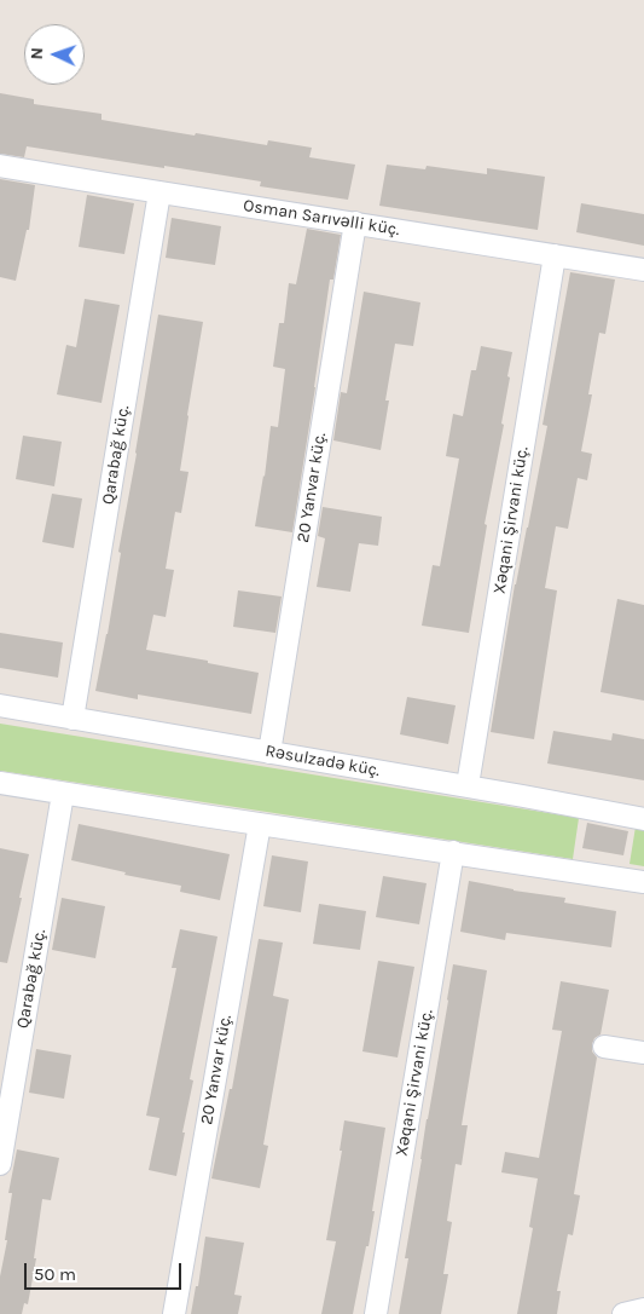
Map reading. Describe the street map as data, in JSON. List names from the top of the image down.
{
  "streets": {
    "street": [
      "Osman Sarıvəlli küç.",
      "Qarabağ küç.",
      "20 Yanvar küç.",
      "Xəqani Şirvani küç.",
      "Rəsulzadə küç."
    ]
  },
  "crossings": [
    ["Osman Sarıvəlli küç.", "Qarabağ küç."],
    ["Osman Sarıvəlli küç.", "20 Yanvar küç."],
    ["Osman Sarıvəlli küç.", "Xəqani Şirvani küç."],
    ["Qarabağ küç.", "Rəsulzadə küç."],
    ["20 Yanvar küç.", "Rəsulzadə küç."],
    ["Xəqani Şirvani küç.", "Rəsulzadə küç."]
  ],
  "scale_bar": "50 m",
  "north": "left"
}
